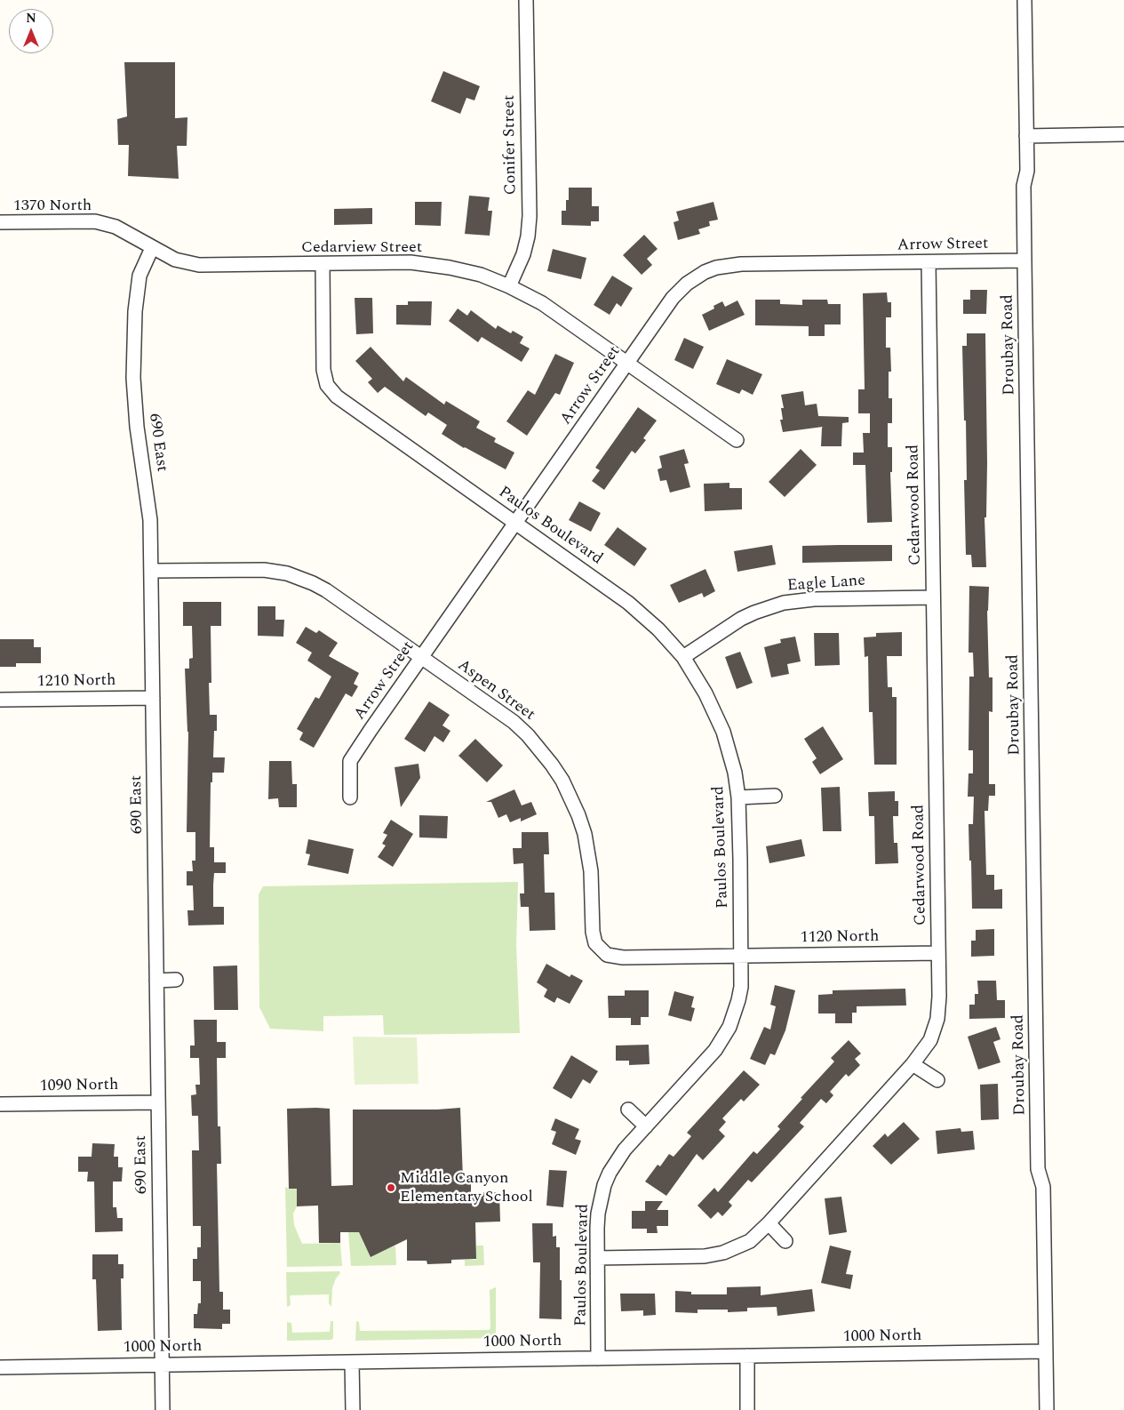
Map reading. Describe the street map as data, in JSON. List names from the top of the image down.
{
  "streets": {
    "street": [
      "Conifer Street",
      "1370 North",
      "Arrow Street",
      "Cedarview Street",
      "Droubay Road",
      "690 East",
      "Cedarwood Road",
      "Paulos Boulevard",
      "Eagle Lane",
      "1210 North",
      "Aspen Street",
      "1120 North",
      "1090 North",
      "1000 North"
    ]
  },
  "crossings": [
    ["Conifer Street", "Cedarview Street"],
    ["1370 North", "Cedarview Street"],
    ["1370 North", "690 East"],
    ["Arrow Street", "Cedarview Street"],
    ["Arrow Street", "Droubay Road"],
    ["Arrow Street", "Cedarwood Road"],
    ["Arrow Street", "Paulos Boulevard"],
    ["Arrow Street", "Aspen Street"],
    ["Cedarview Street", "690 East"],
    ["Cedarview Street", "Paulos Boulevard"],
    ["Droubay Road", "1000 North"],
    ["690 East", "1210 North"],
    ["690 East", "Aspen Street"],
    ["690 East", "1090 North"],
    ["690 East", "1000 North"],
    ["Cedarwood Road", "Paulos Boulevard"],
    ["Cedarwood Road", "Eagle Lane"],
    ["Cedarwood Road", "1120 North"],
    ["Paulos Boulevard", "Eagle Lane"],
    ["Paulos Boulevard", "Aspen Street"],
    ["Paulos Boulevard", "1120 North"],
    ["Paulos Boulevard", "1000 North"],
    ["Aspen Street", "1120 North"]
  ],
  "places": ["Middle Canyon Elementary School"],
  "north": "top"
}
